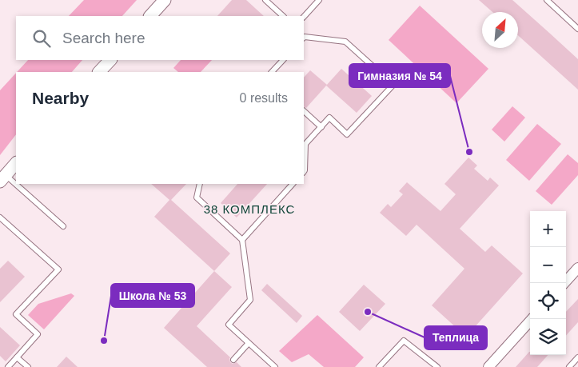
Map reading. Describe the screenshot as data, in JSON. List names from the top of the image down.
{
  "districts": ["38 КОМПЛЕКС"],
  "places": ["Гимназия № 54", "Теплица", "Школа № 53"],
  "north": "top right",
  "page": {
    "search": "Search here",
    "heading": ["Nearby", "0 results"],
    "map_buttons": ["+", "−"]
  }
}
